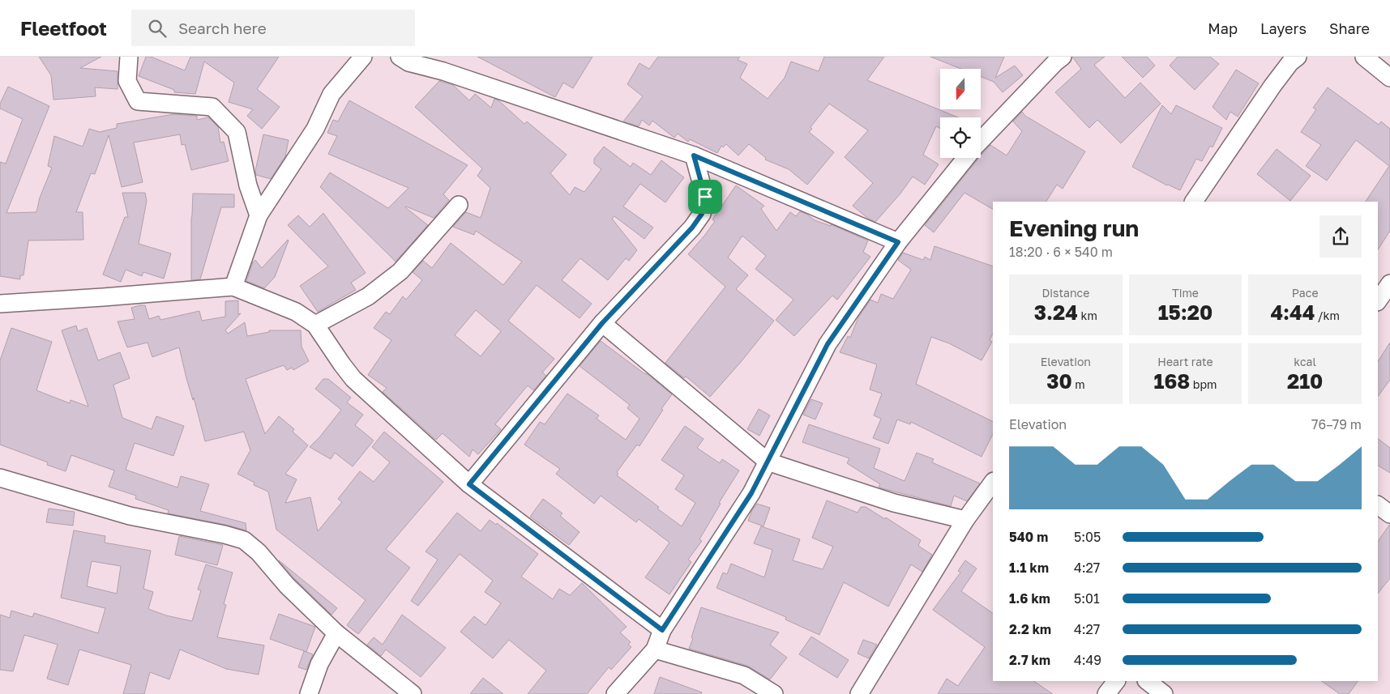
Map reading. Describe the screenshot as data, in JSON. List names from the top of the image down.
{
  "north": "bottom",
  "page": {
    "header": "Fleetfoot",
    "search": "Search here",
    "nav": ["Map", "Layers", "Share"],
    "heading": ["Evening run", "18:20 · 6 × 540 m"],
    "stats": [
      ["Distance", "3.24 km"],
      ["Time", "15:20"],
      ["Pace", "4:44 /km"],
      ["Elevation", "30 m"],
      ["Heart rate", "168 bpm"],
      ["kcal", "210"]
    ],
    "chart": ["Elevation", "76–79 m"],
    "list": [
      {
        "name": "540 m",
        "note": "5:05"
      },
      {
        "name": "1.1 km",
        "note": "4:27"
      },
      {
        "name": "1.6 km",
        "note": "5:01"
      },
      {
        "name": "2.2 km",
        "note": "4:27"
      },
      {
        "name": "2.7 km",
        "note": "4:49"
      }
    ]
  }
}
